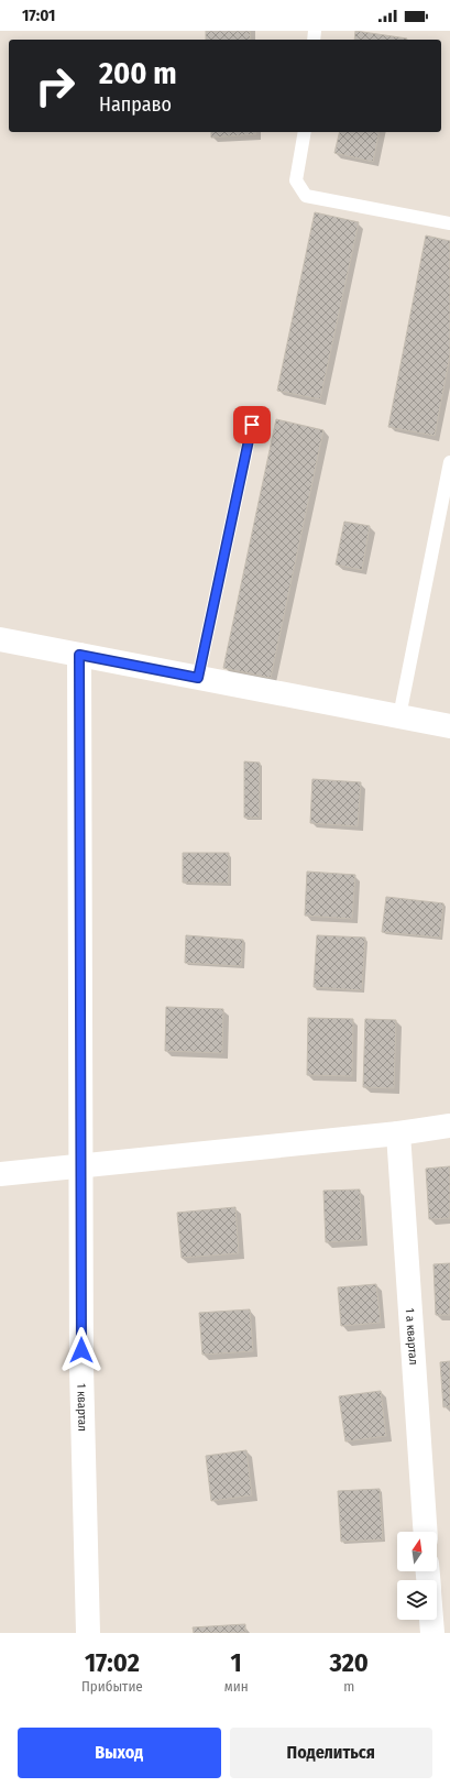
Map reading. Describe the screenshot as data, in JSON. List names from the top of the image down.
{
  "streets": {
    "street": ["1 а квартал", "1 квартал"]
  },
  "north": "top",
  "page": {
    "status": "17:01",
    "turn": ["200 m", "Направо"],
    "eta": [
      "17:02",
      "Прибытие",
      "1",
      "мин",
      "320",
      "m"
    ],
    "buttons": ["Выход", "Поделиться"]
  }
}
